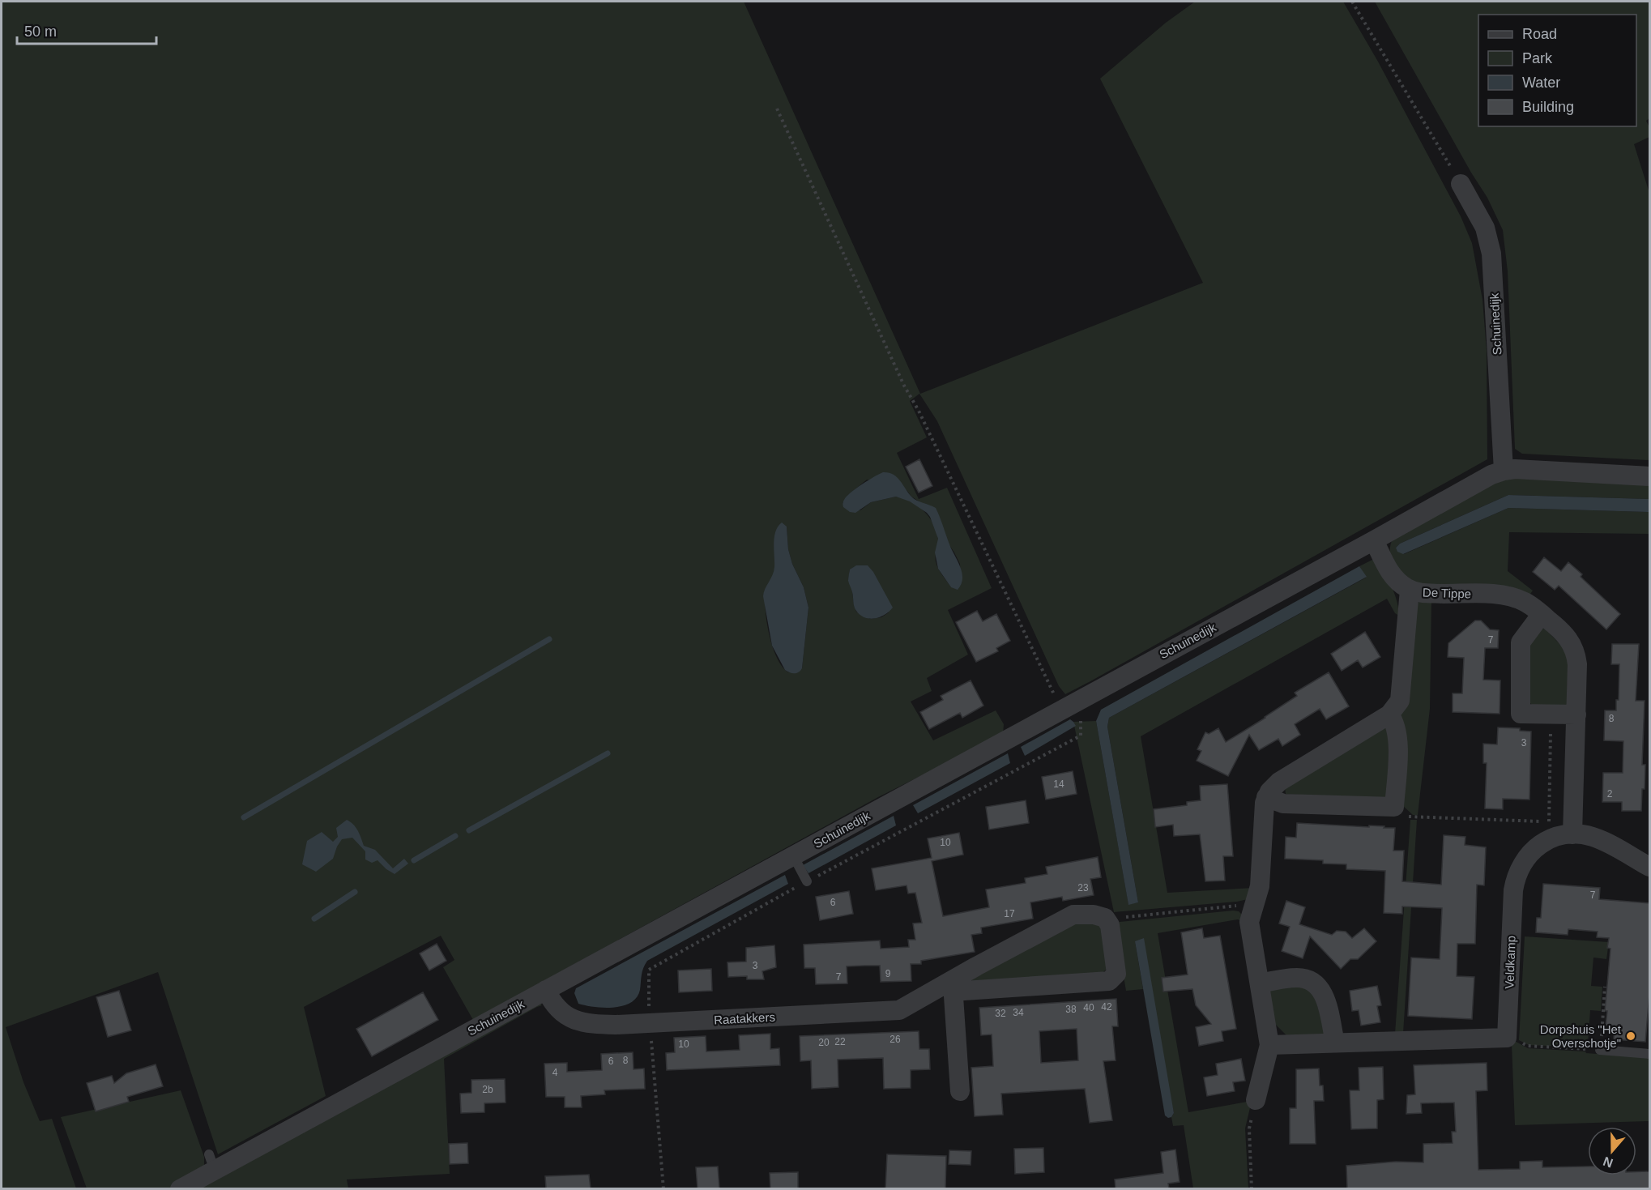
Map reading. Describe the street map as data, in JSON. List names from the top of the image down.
{
  "streets": {
    "street": [
      "Schuinedijk",
      "De Tippe",
      "Veldkamp",
      "Raatakkers"
    ]
  },
  "crossings": [
    ["Schuinedijk", "De Tippe"],
    ["Schuinedijk", "Raatakkers"],
    ["De Tippe", "Veldkamp"]
  ],
  "places": ["Dorpshuis \"Het Overschotje\""],
  "house_numbers": [
    "7",
    "8",
    "3",
    "14",
    "2",
    "10",
    "23",
    "7",
    "6",
    "17",
    "3",
    "9",
    "7",
    "42",
    "40",
    "38",
    "34",
    "32",
    "26",
    "22",
    "20",
    "10",
    "8",
    "6",
    "4",
    "2b"
  ],
  "legend": [
    "Road",
    "Park",
    "Water",
    "Building"
  ],
  "scale_bar": "50 m",
  "north": "bottom"
}
